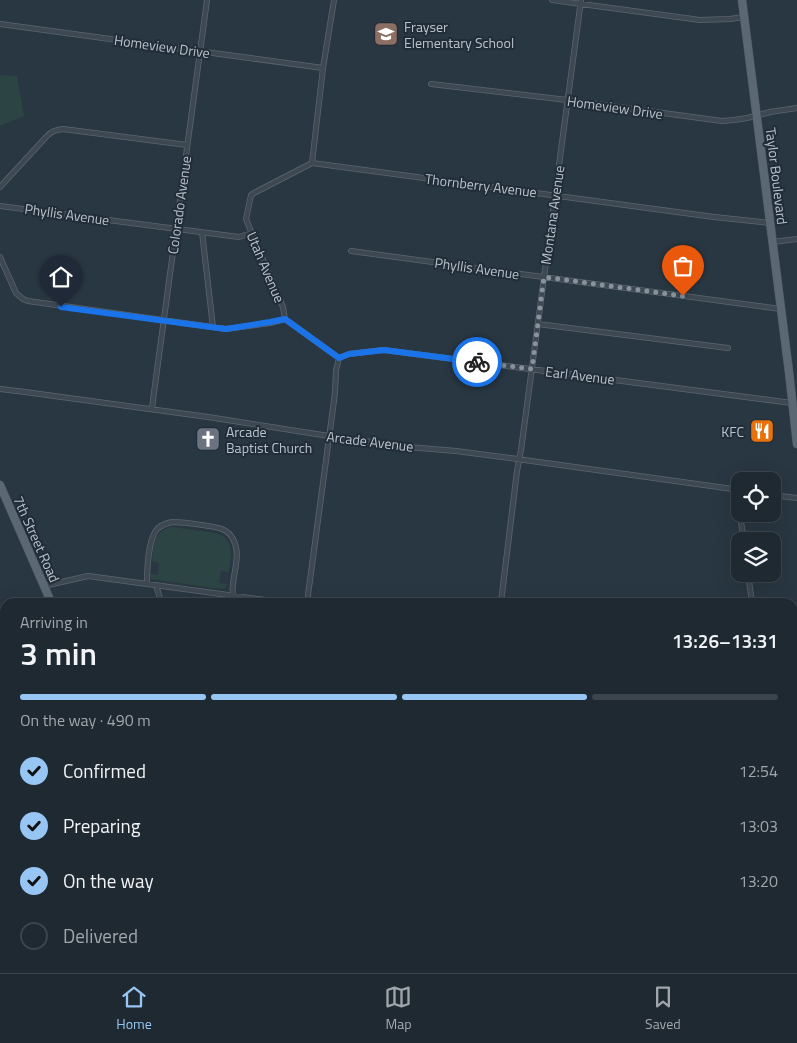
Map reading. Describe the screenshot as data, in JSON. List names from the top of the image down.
{
  "streets": {
    "main road": ["Taylor Boulevard", "7th Street Road"],
    "street": [
      "Homeview Drive",
      "Thornberry Avenue",
      "Colorado Avenue",
      "Phyllis Avenue",
      "Montana Avenue",
      "Utah Avenue",
      "Earl Avenue",
      "Arcade Avenue"
    ]
  },
  "crossings": [
    ["Homeview Drive", "Taylor Boulevard"],
    ["Homeview Drive", "Colorado Avenue"],
    ["Homeview Drive", "Montana Avenue"],
    ["Taylor Boulevard", "Thornberry Avenue"],
    ["Taylor Boulevard", "Phyllis Avenue"],
    ["Taylor Boulevard", "Earl Avenue"],
    ["Thornberry Avenue", "Montana Avenue"],
    ["Thornberry Avenue", "Utah Avenue"],
    ["Colorado Avenue", "Phyllis Avenue"],
    ["Colorado Avenue", "Arcade Avenue"],
    ["Phyllis Avenue", "Montana Avenue"],
    ["Phyllis Avenue", "Utah Avenue"],
    ["Montana Avenue", "Earl Avenue"],
    ["Montana Avenue", "Arcade Avenue"],
    ["Utah Avenue", "Earl Avenue"]
  ],
  "places": {
    "school or university": ["Frayser Elementary School"],
    "restaurant": ["KFC"],
    "church": ["Arcade Baptist Church"]
  },
  "page": {
    "heading": ["3 min", "Arriving in", "13:26–13:31"],
    "bar": "On the way · 490 m",
    "list": [
      ["Confirmed", "12:54"],
      ["Preparing", "13:03"],
      ["On the way", "13:20"],
      "Delivered"
    ],
    "tabs": ["Home", "Map", "Saved"]
  }
}
